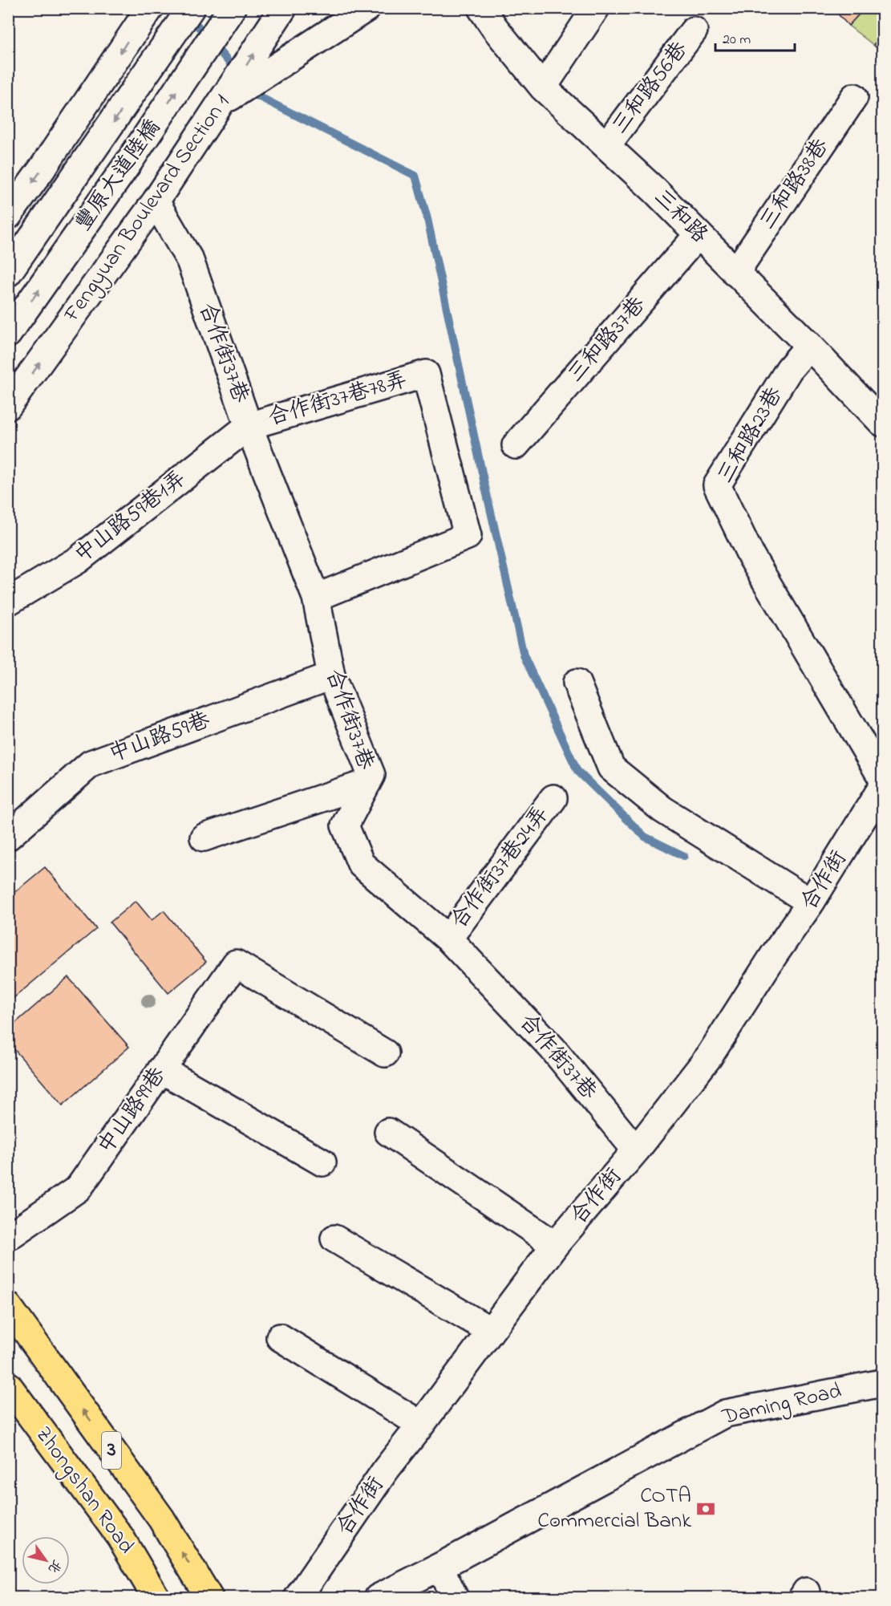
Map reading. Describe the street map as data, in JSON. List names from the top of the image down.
{
  "streets": {
    "main road": ["3", "Zhongshan Road"],
    "street": [
      "三和路56巷",
      "豐原大道陸橋",
      "三和路38巷",
      "Fengyuan Boulevard Section 1",
      "三和路",
      "三和路37巷",
      "合作街37巷",
      "合作街37巷78弄",
      "三和路23巷",
      "中山路59巷1弄",
      "中山路59巷",
      "合作街37巷24弄",
      "合作街",
      "中山路99巷",
      "Daming Road"
    ]
  },
  "crossings": [
    ["三和路56巷", "三和路"],
    ["三和路38巷", "三和路"],
    ["Fengyuan Boulevard Section 1", "合作街37巷"],
    ["三和路", "三和路37巷"],
    ["三和路", "三和路23巷"],
    ["合作街37巷", "合作街37巷78弄"],
    ["合作街37巷", "中山路59巷1弄"],
    ["合作街37巷", "中山路59巷"],
    ["合作街37巷", "合作街37巷24弄"],
    ["合作街37巷", "合作街"],
    ["合作街37巷78弄", "中山路59巷1弄"]
  ],
  "places": {
    "bank": ["COTA Commercial Bank"]
  },
  "scale_bar": "20 m",
  "north": "bottom right"
}
